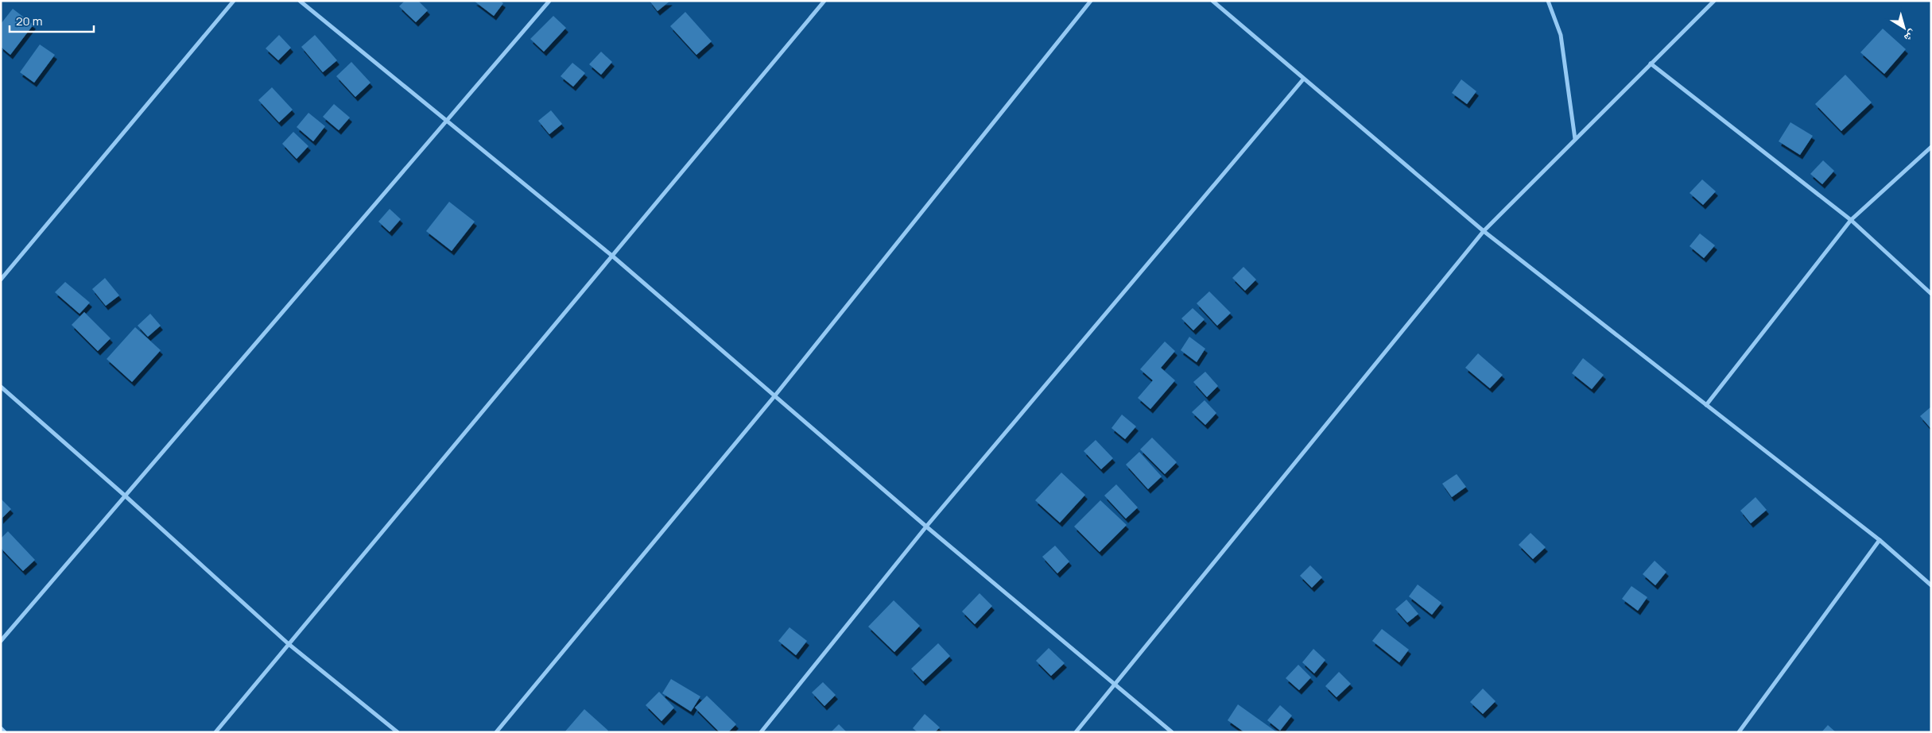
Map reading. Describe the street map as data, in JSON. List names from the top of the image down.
{
  "scale_bar": "20 m",
  "north": "bottom right"
}
